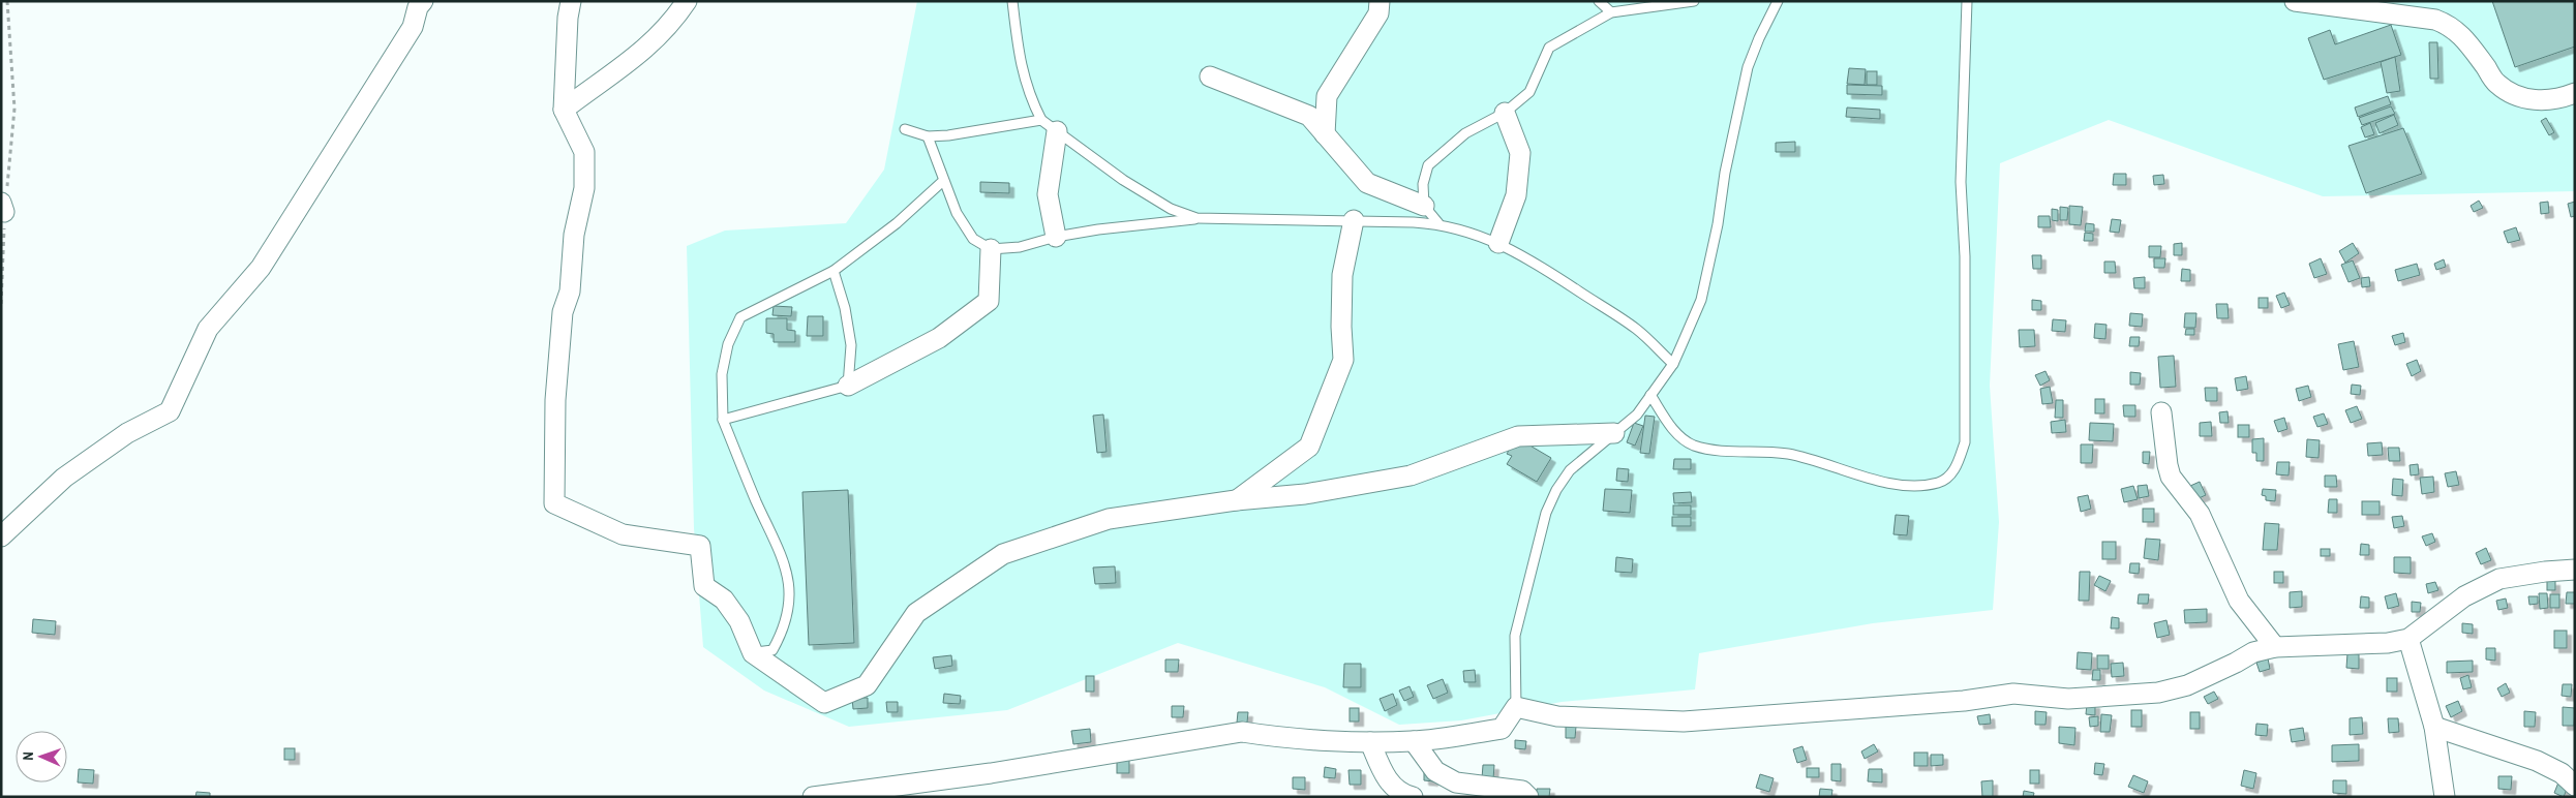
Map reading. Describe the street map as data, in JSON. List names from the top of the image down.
{
  "north": "left"
}
